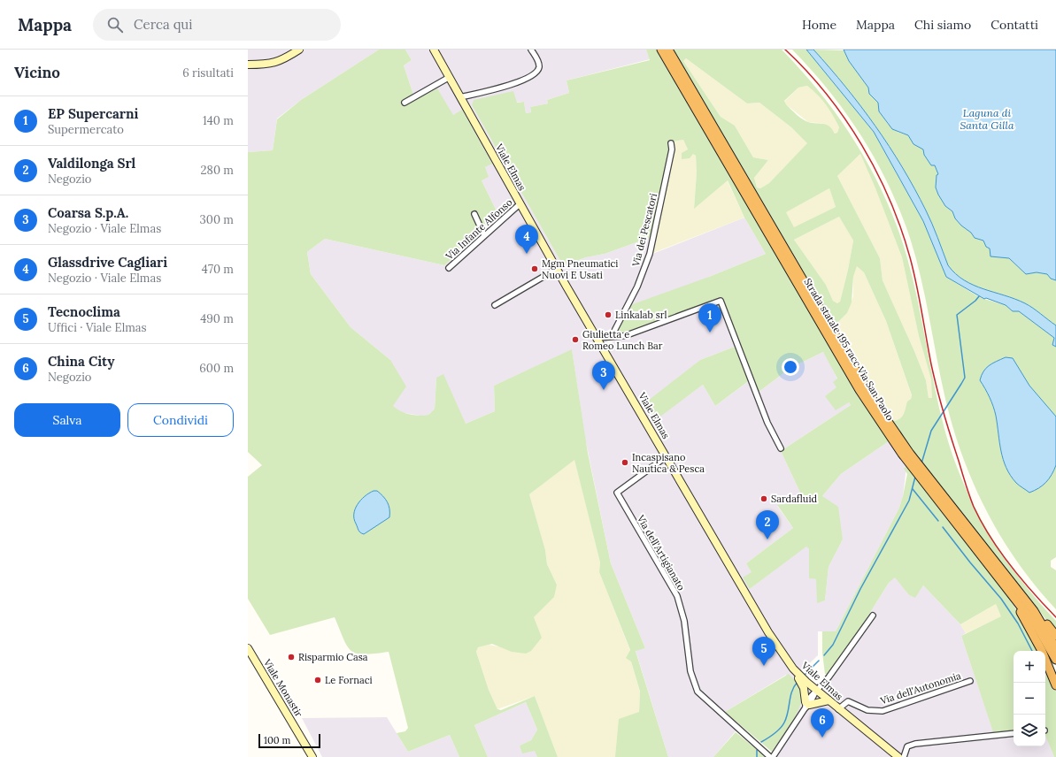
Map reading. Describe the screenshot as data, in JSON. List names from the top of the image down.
{
  "streets": {
    "highway": ["Strada statale 195 racc Via San Paolo"],
    "main road": ["Viale Elmas", "Viale Monastir"],
    "street": [
      "Via Infante Alfonso",
      "Via dei Pescatori",
      "Via dell'Artigianato",
      "Via dell'Autonomia"
    ]
  },
  "crossings": [
    ["Viale Elmas", "Via Infante Alfonso"],
    ["Viale Elmas", "Via dell'Artigianato"],
    ["Viale Elmas", "Via dell'Autonomia"]
  ],
  "water": ["Laguna di Santa Gilla"],
  "places": [
    "Mgm Pneumatici Nuovi E Usati",
    "Linkalab srl",
    "Giulietta e Romeo Lunch Bar",
    "Incaspisano Nautica & Pesca",
    "Sardafluid",
    "Risparmio Casa",
    "Le Fornaci"
  ],
  "scale_bar": "100 m",
  "page": {
    "header": "Mappa",
    "search": "Cerca qui",
    "nav": [
      "Home",
      "Mappa",
      "Chi siamo",
      "Contatti"
    ],
    "heading": ["Vicino", "6 risultati"],
    "list": [
      {
        "mark": "1",
        "name": "EP Supercarni",
        "note": "Supermercato",
        "value": "140 m"
      },
      {
        "mark": "2",
        "name": "Valdilonga Srl",
        "note": "Negozio",
        "value": "280 m"
      },
      {
        "mark": "3",
        "name": "Coarsa S.p.A.",
        "note": "Negozio · Viale Elmas",
        "value": "300 m"
      },
      {
        "mark": "4",
        "name": "Glassdrive Cagliari",
        "note": "Negozio · Viale Elmas",
        "value": "470 m"
      },
      {
        "mark": "5",
        "name": "Tecnoclima",
        "note": "Uffici · Viale Elmas",
        "value": "490 m"
      },
      {
        "mark": "6",
        "name": "China City",
        "note": "Negozio",
        "value": "600 m"
      }
    ],
    "pins": [
      "4",
      "1",
      "3",
      "2",
      "5",
      "6"
    ],
    "buttons": ["Salva", "Condividi"],
    "map_buttons": ["+", "−"],
    "scale": "100 m"
  }
}
